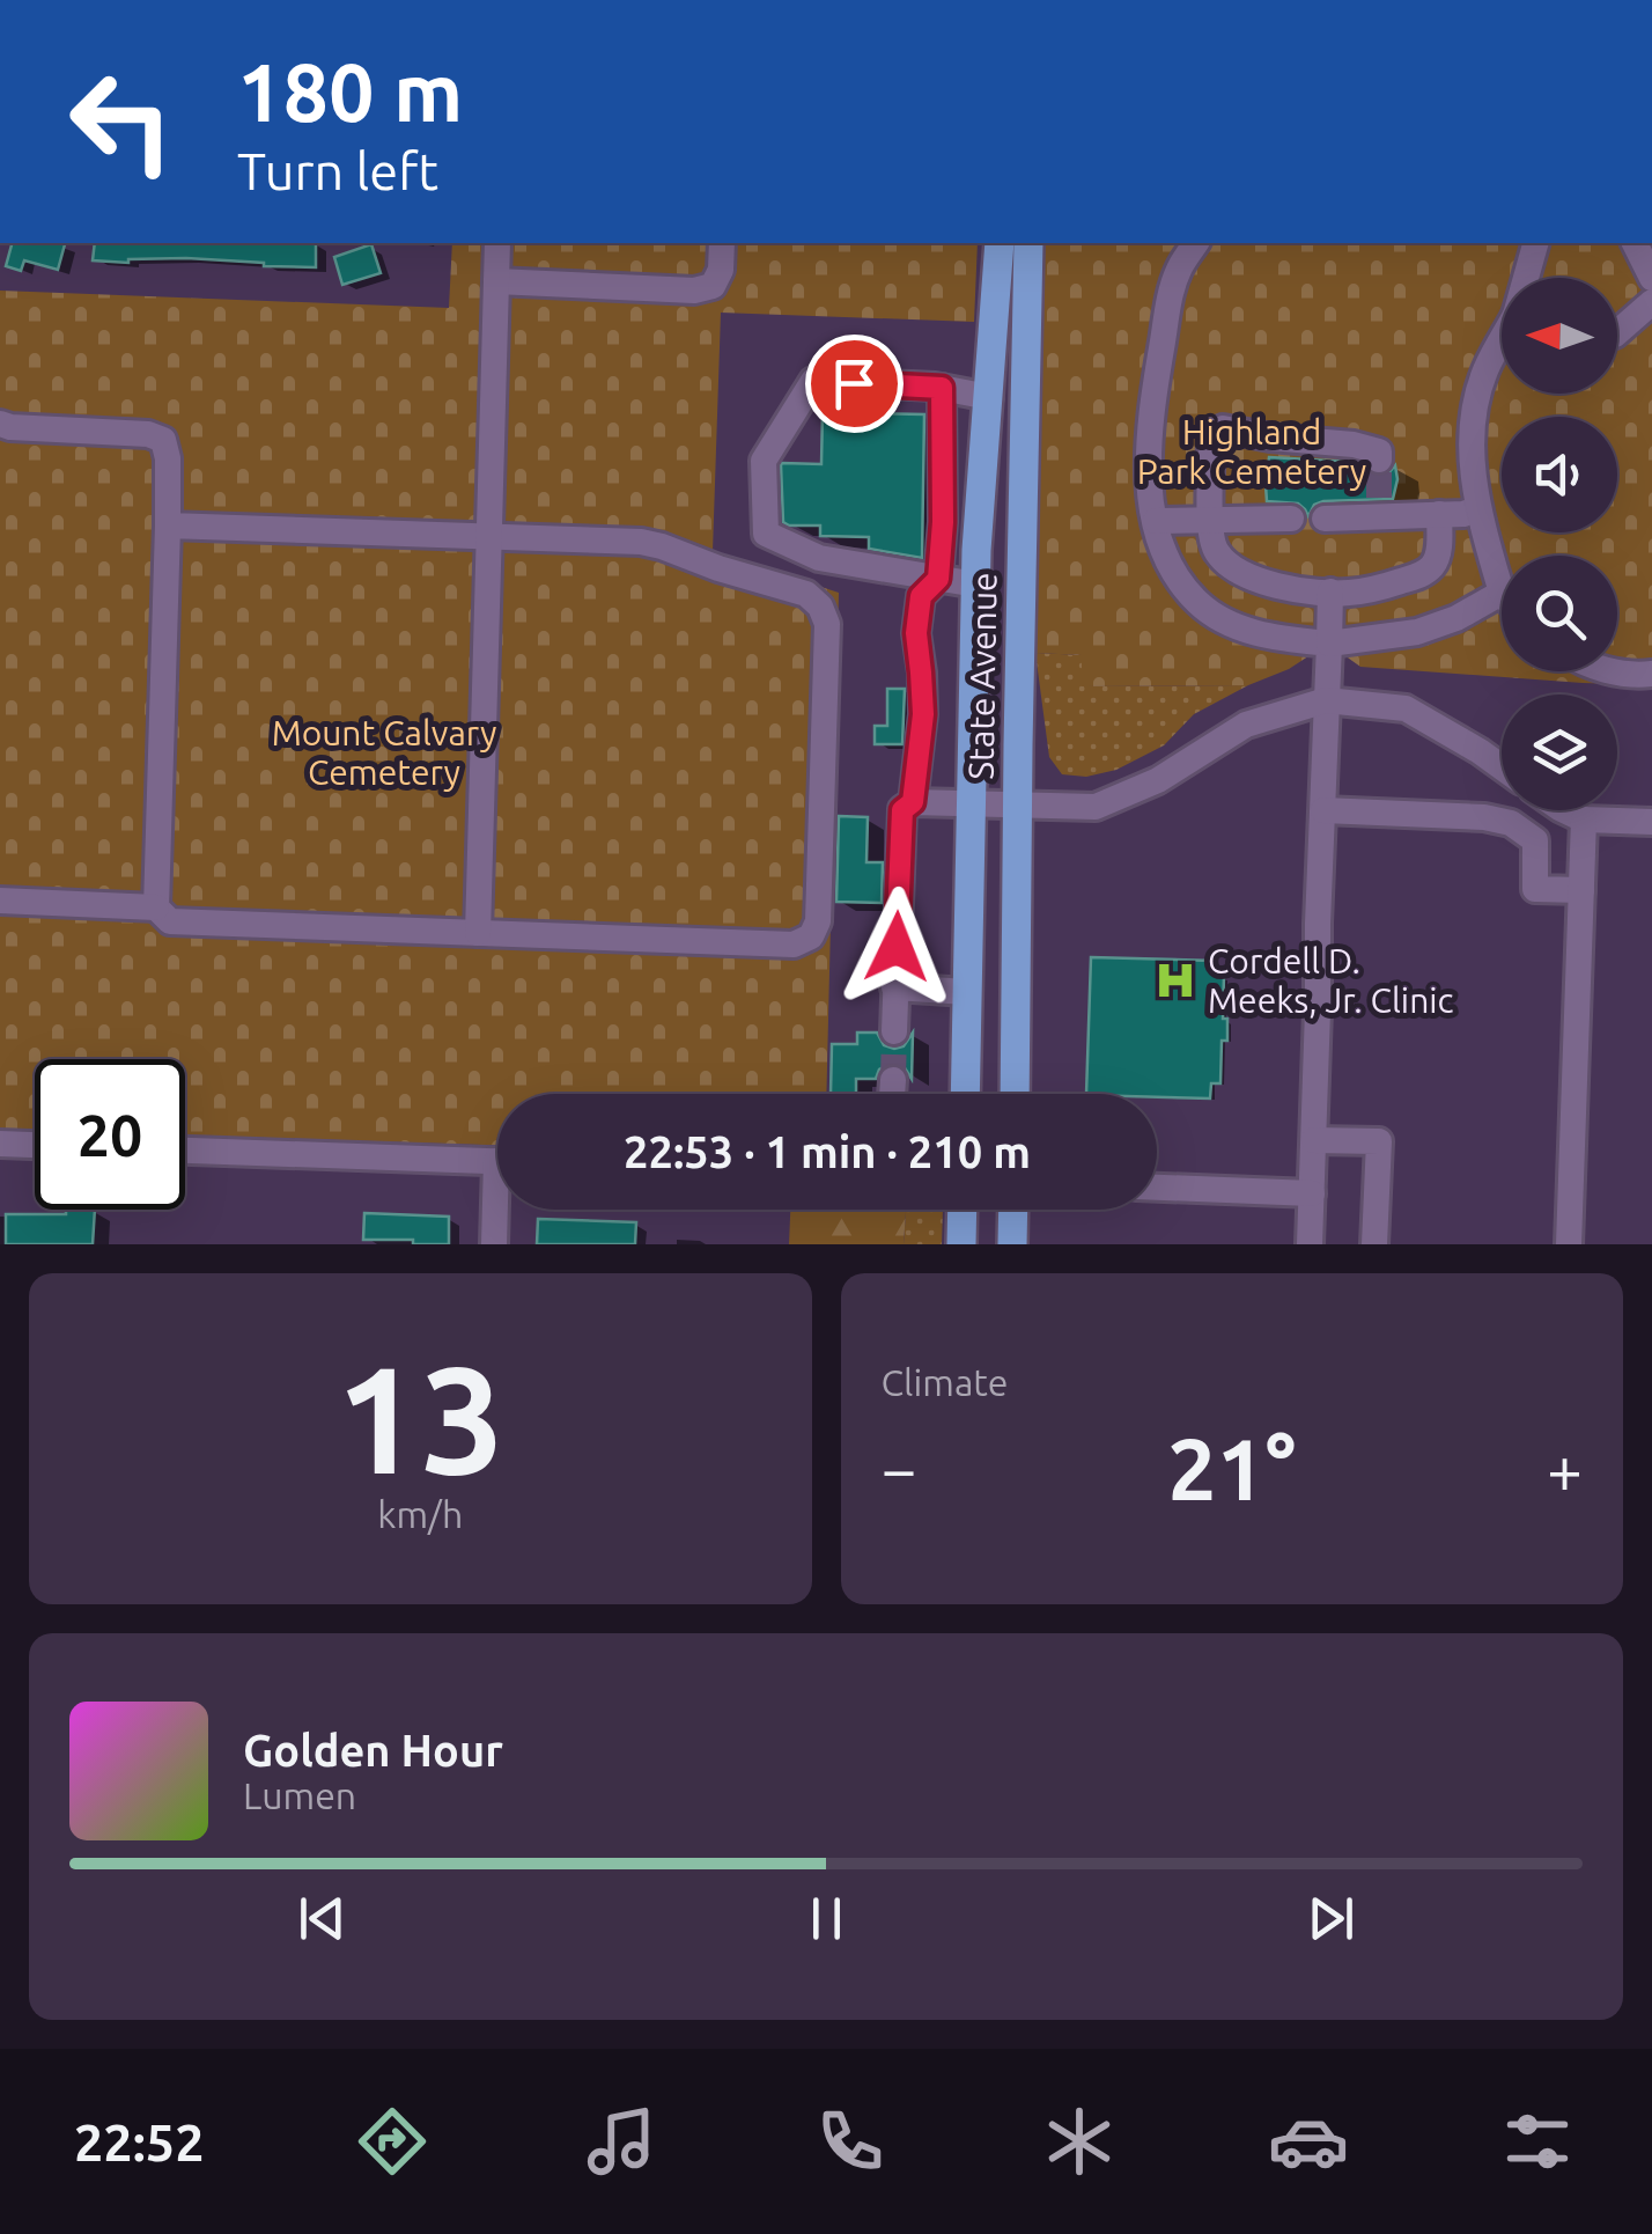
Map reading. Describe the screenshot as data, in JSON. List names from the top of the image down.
{
  "streets": {
    "main road": ["State Avenue"]
  },
  "parks": ["Highland Park Cemetery", "Mount Calvary Cemetery"],
  "places": {
    "hospital": ["Cordell D. Meeks, Jr. Clinic"]
  },
  "north": "left",
  "page": {
    "turn": ["180 m", "Turn left"],
    "limit": "20",
    "trip": "22:53 · 1 min · 210 m",
    "tile": [
      ["13", "km/h"],
      "Climate"
    ],
    "heat": ["−", "21°", "+"],
    "song": ["Golden Hour", "Lumen"],
    "tabs": "22:52"
  }
}
